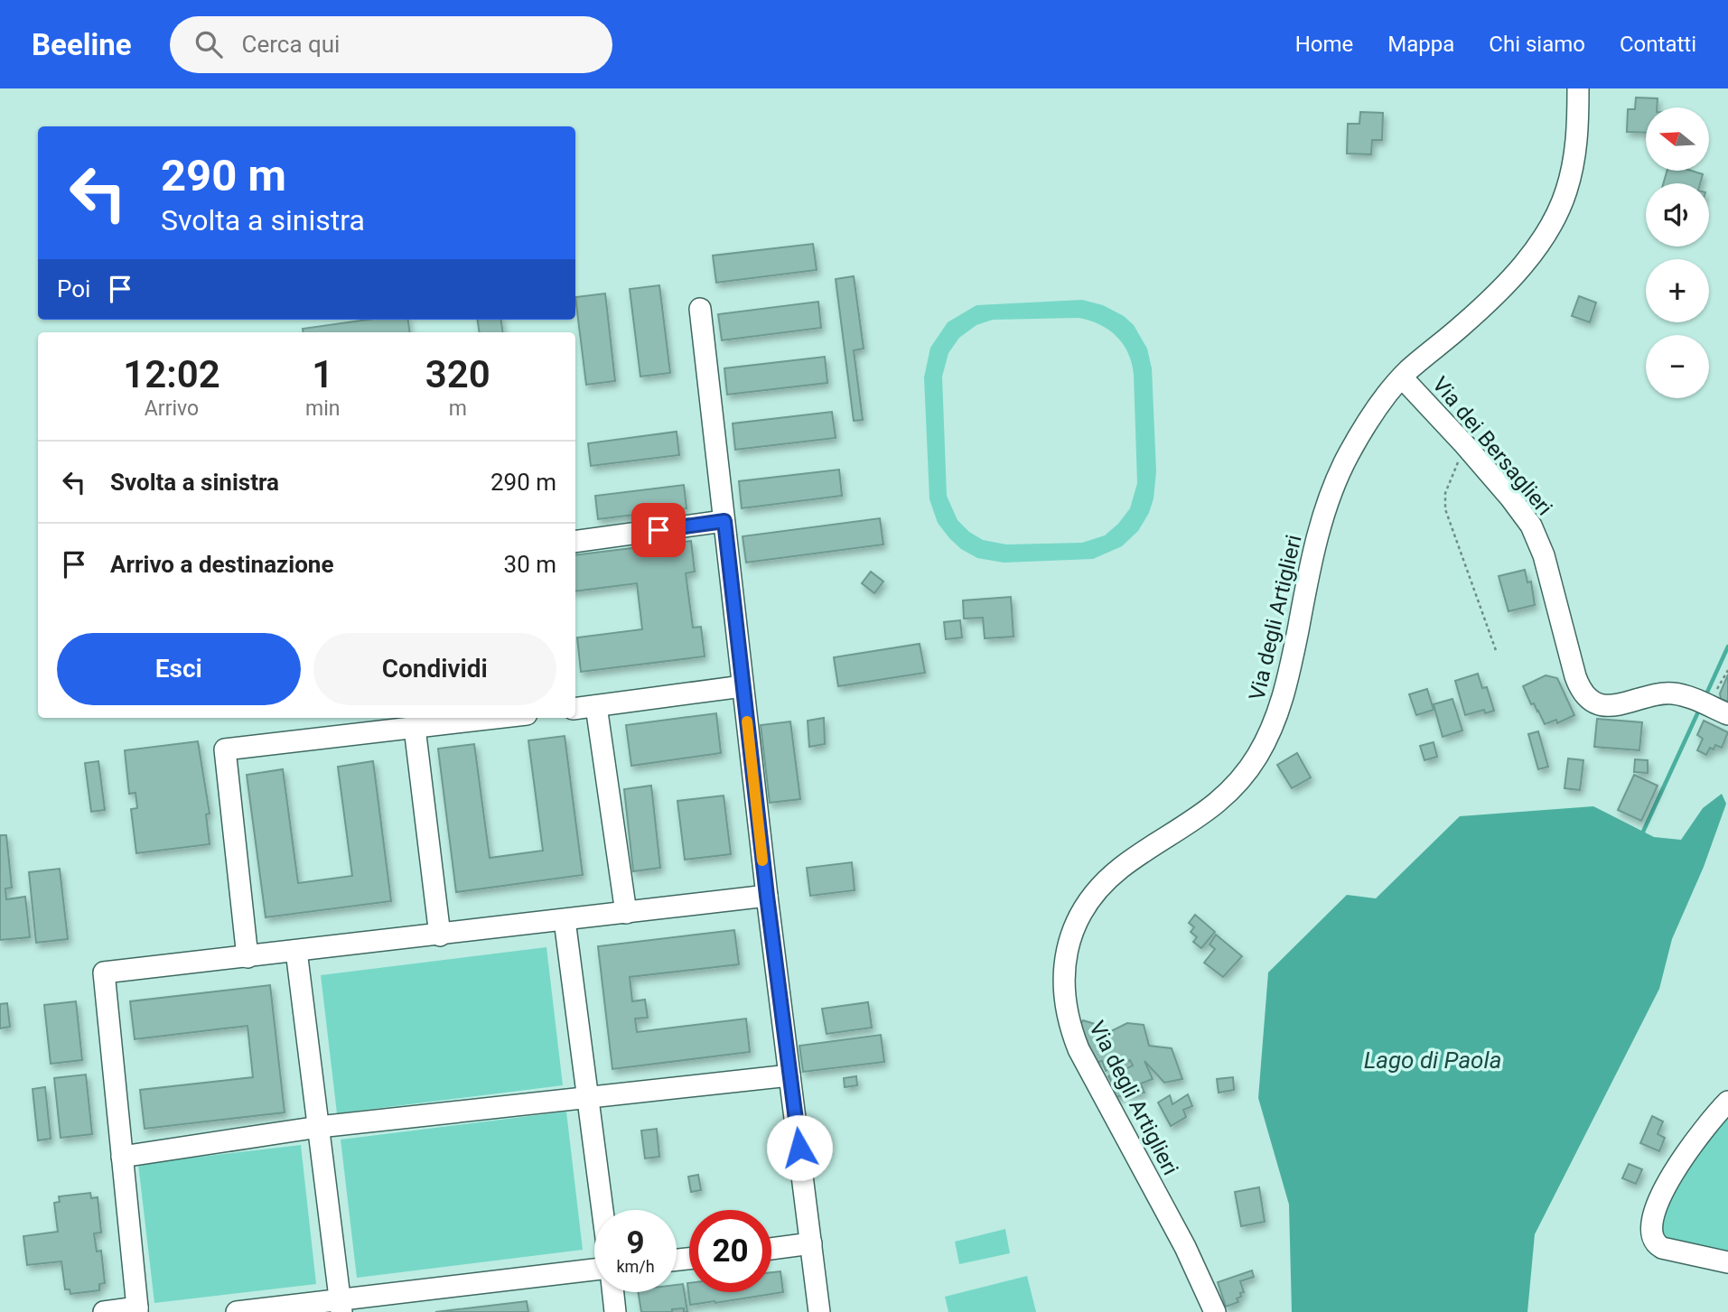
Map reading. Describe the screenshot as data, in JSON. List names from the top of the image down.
{
  "streets": {
    "street": ["Via dei Bersaglieri", "Via degli Artiglieri"]
  },
  "crossings": [
    ["Via dei Bersaglieri", "Via degli Artiglieri"]
  ],
  "water": ["Lago di Paola"],
  "north": "left",
  "page": {
    "header": "Beeline",
    "search": "Cerca qui",
    "nav": [
      "Home",
      "Mappa",
      "Chi siamo",
      "Contatti"
    ],
    "map_buttons": ["+", "−"],
    "turn": ["290 m", "Svolta a sinistra"],
    "then": "Poi",
    "eta": [
      "12:02",
      "Arrivo",
      "1",
      "min",
      "320",
      "m"
    ],
    "list": [
      {
        "name": "Svolta a sinistra",
        "value": "290 m"
      },
      {
        "name": "Arrivo a destinazione",
        "value": "30 m"
      }
    ],
    "buttons": ["Esci", "Condividi"],
    "speed": "9 km/h",
    "limit": "20"
  }
}
